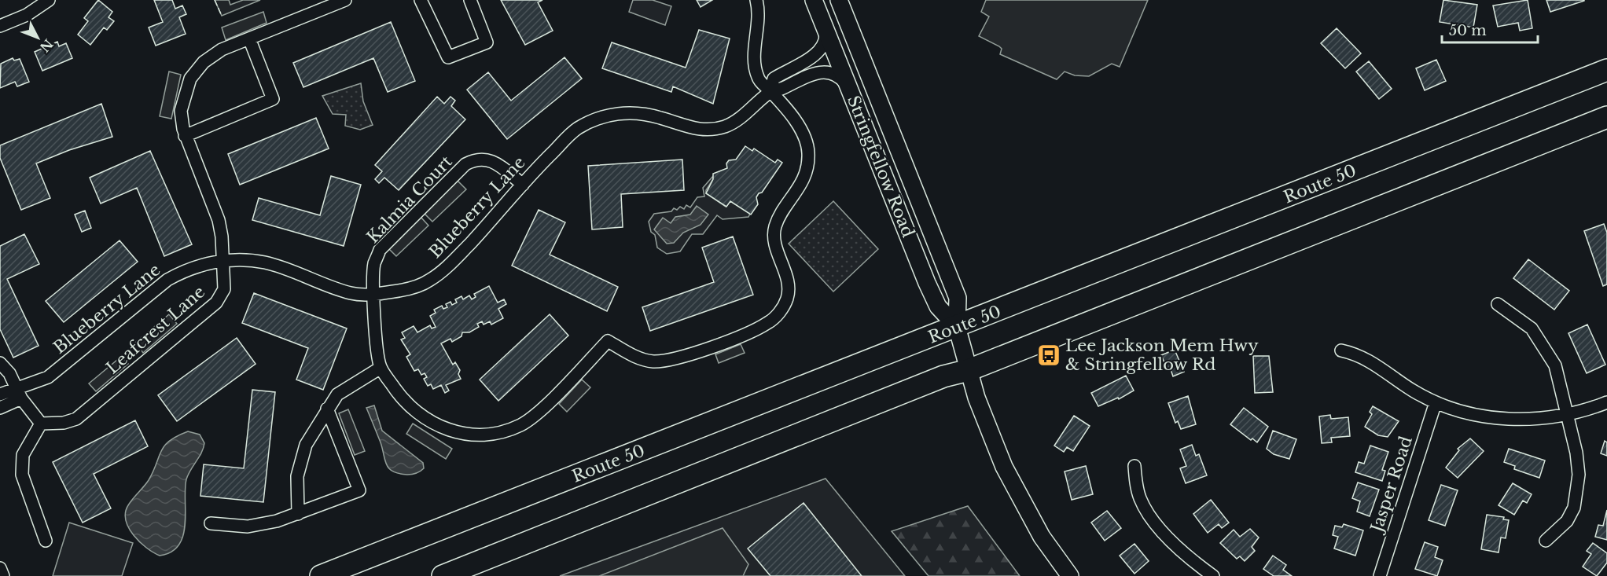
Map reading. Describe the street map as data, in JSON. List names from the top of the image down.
{
  "streets": {
    "highway": ["Route 50"],
    "main road": ["Stringfellow Road"],
    "street": [
      "Kalmia Court",
      "Blueberry Lane",
      "Leafcrest Lane",
      "Jasper Road"
    ]
  },
  "crossings": [
    ["Stringfellow Road", "Route 50"],
    ["Stringfellow Road", "Blueberry Lane"],
    ["Kalmia Court", "Blueberry Lane"],
    ["Blueberry Lane", "Leafcrest Lane"]
  ],
  "places": {
    "bus stop": ["Lee Jackson Mem Hwy & Stringfellow Rd"]
  },
  "scale_bar": "50 m",
  "north": "bottom right"
}
